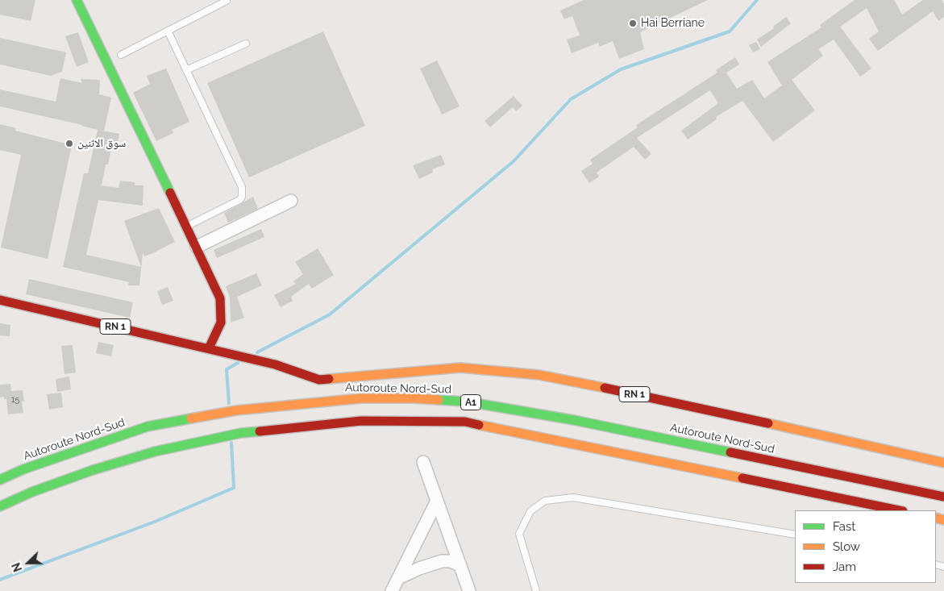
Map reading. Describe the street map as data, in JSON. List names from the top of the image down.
{
  "streets": {
    "main road": ["RN 1", "Autoroute Nord-Sud", "A1"]
  },
  "places": ["Hai Berriane", "ﺳﻮق اﻻﺛﻨﻴﻦ"],
  "house_numbers": ["15"],
  "legend": ["Fast", "Slow", "Jam"],
  "north": "left"
}
